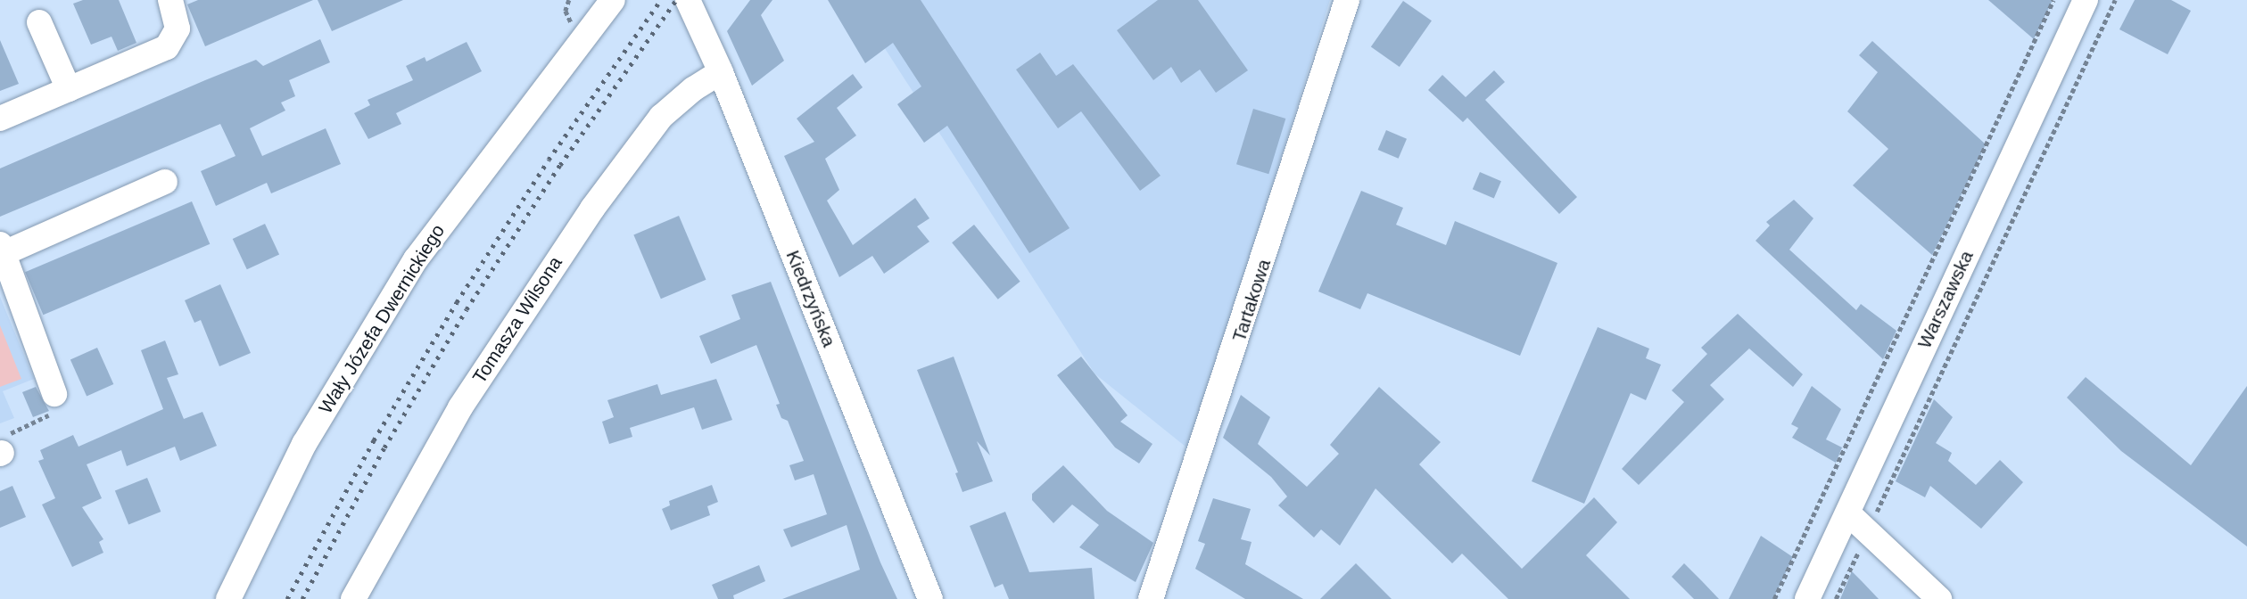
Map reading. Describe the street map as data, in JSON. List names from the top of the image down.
{
  "streets": {
    "street": [
      "Kiedrzyńska",
      "Warszawska",
      "Tartakowa",
      "Wały Józefa Dwernickiego",
      "Tomasza Wilsona"
    ]
  },
  "crossings": [
    ["Kiedrzyńska", "Tomasza Wilsona"]
  ]
}
